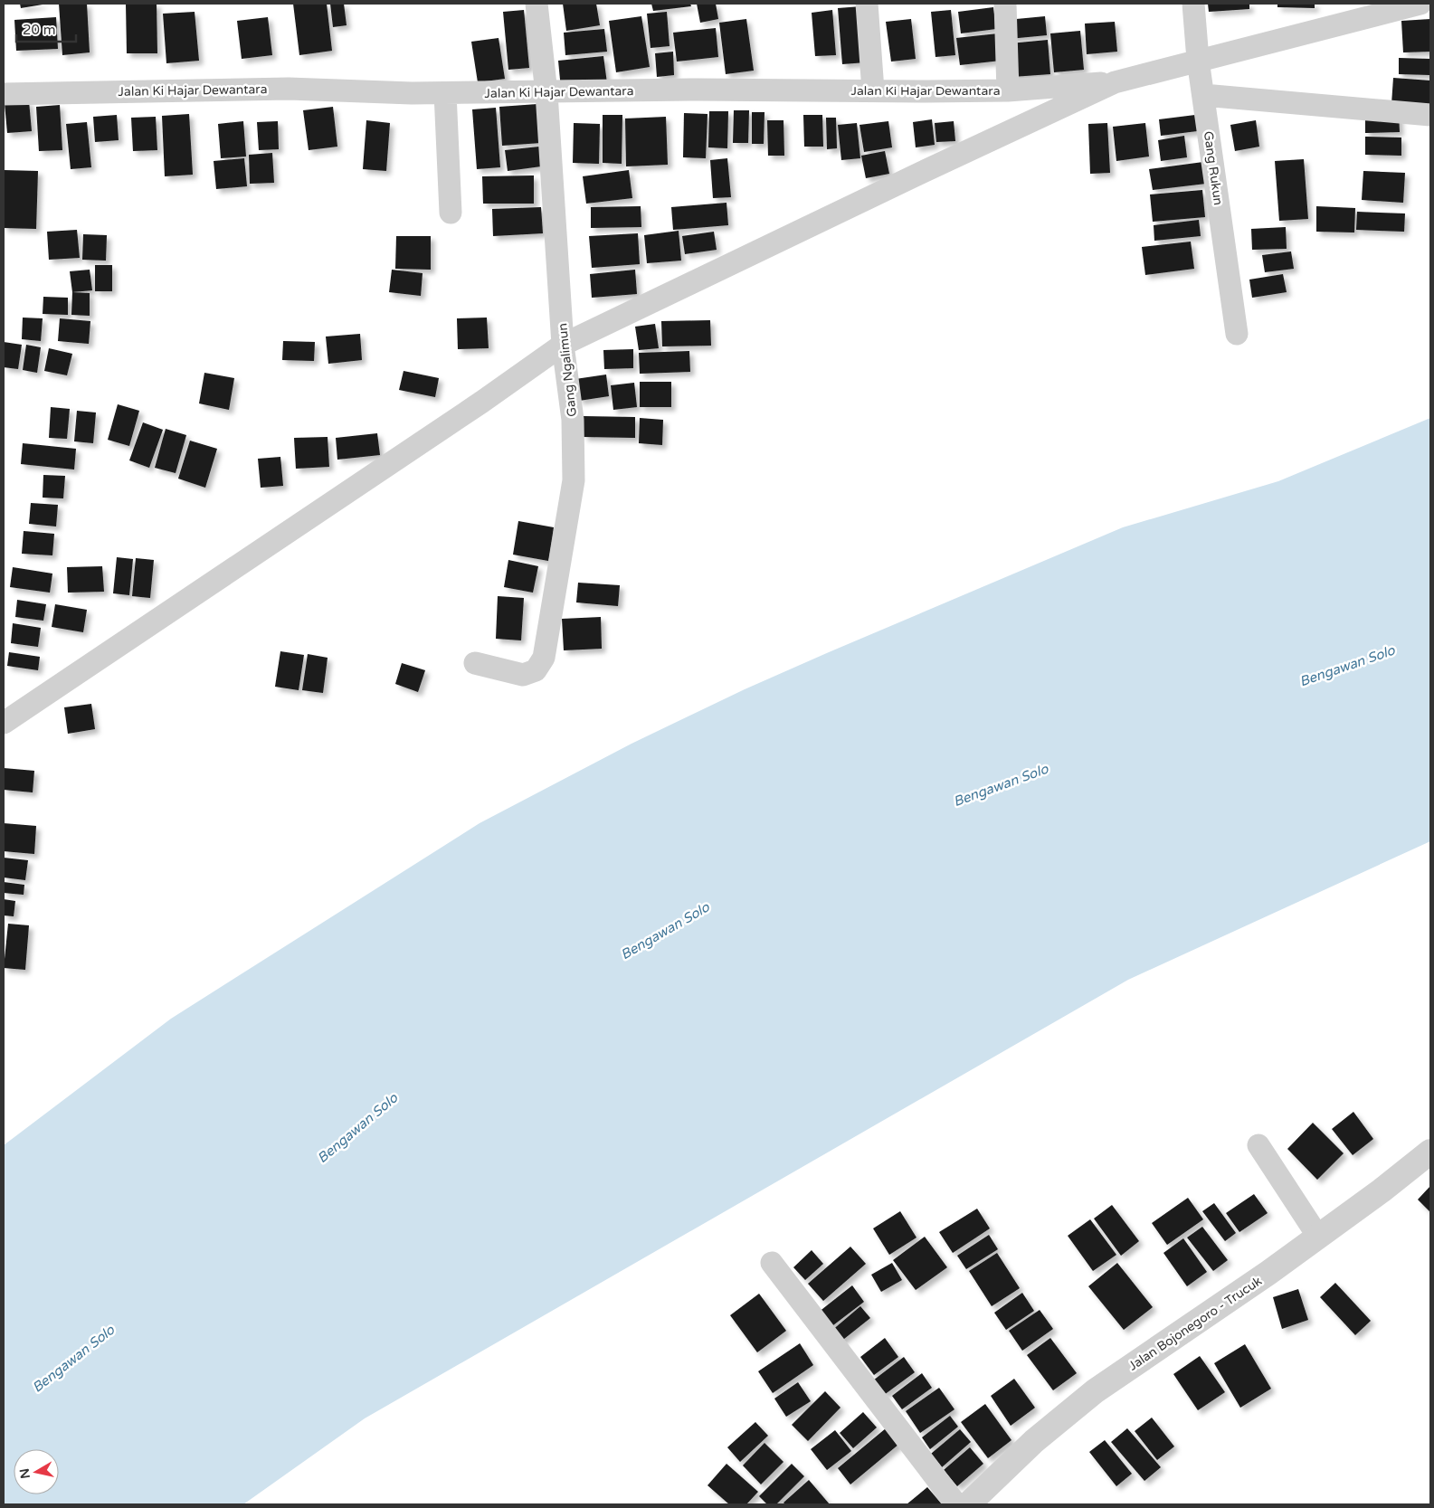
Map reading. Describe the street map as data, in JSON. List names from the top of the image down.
{
  "streets": {
    "street": [
      "Jalan Ki Hajar Dewantara",
      "Gang Rukun",
      "Gang Ngalimun",
      "Jalan Bojonegoro - Trucuk"
    ]
  },
  "crossings": [
    ["Jalan Ki Hajar Dewantara", "Gang Ngalimun"]
  ],
  "water": ["Bengawan Solo"],
  "scale_bar": "20 m",
  "north": "left"
}
